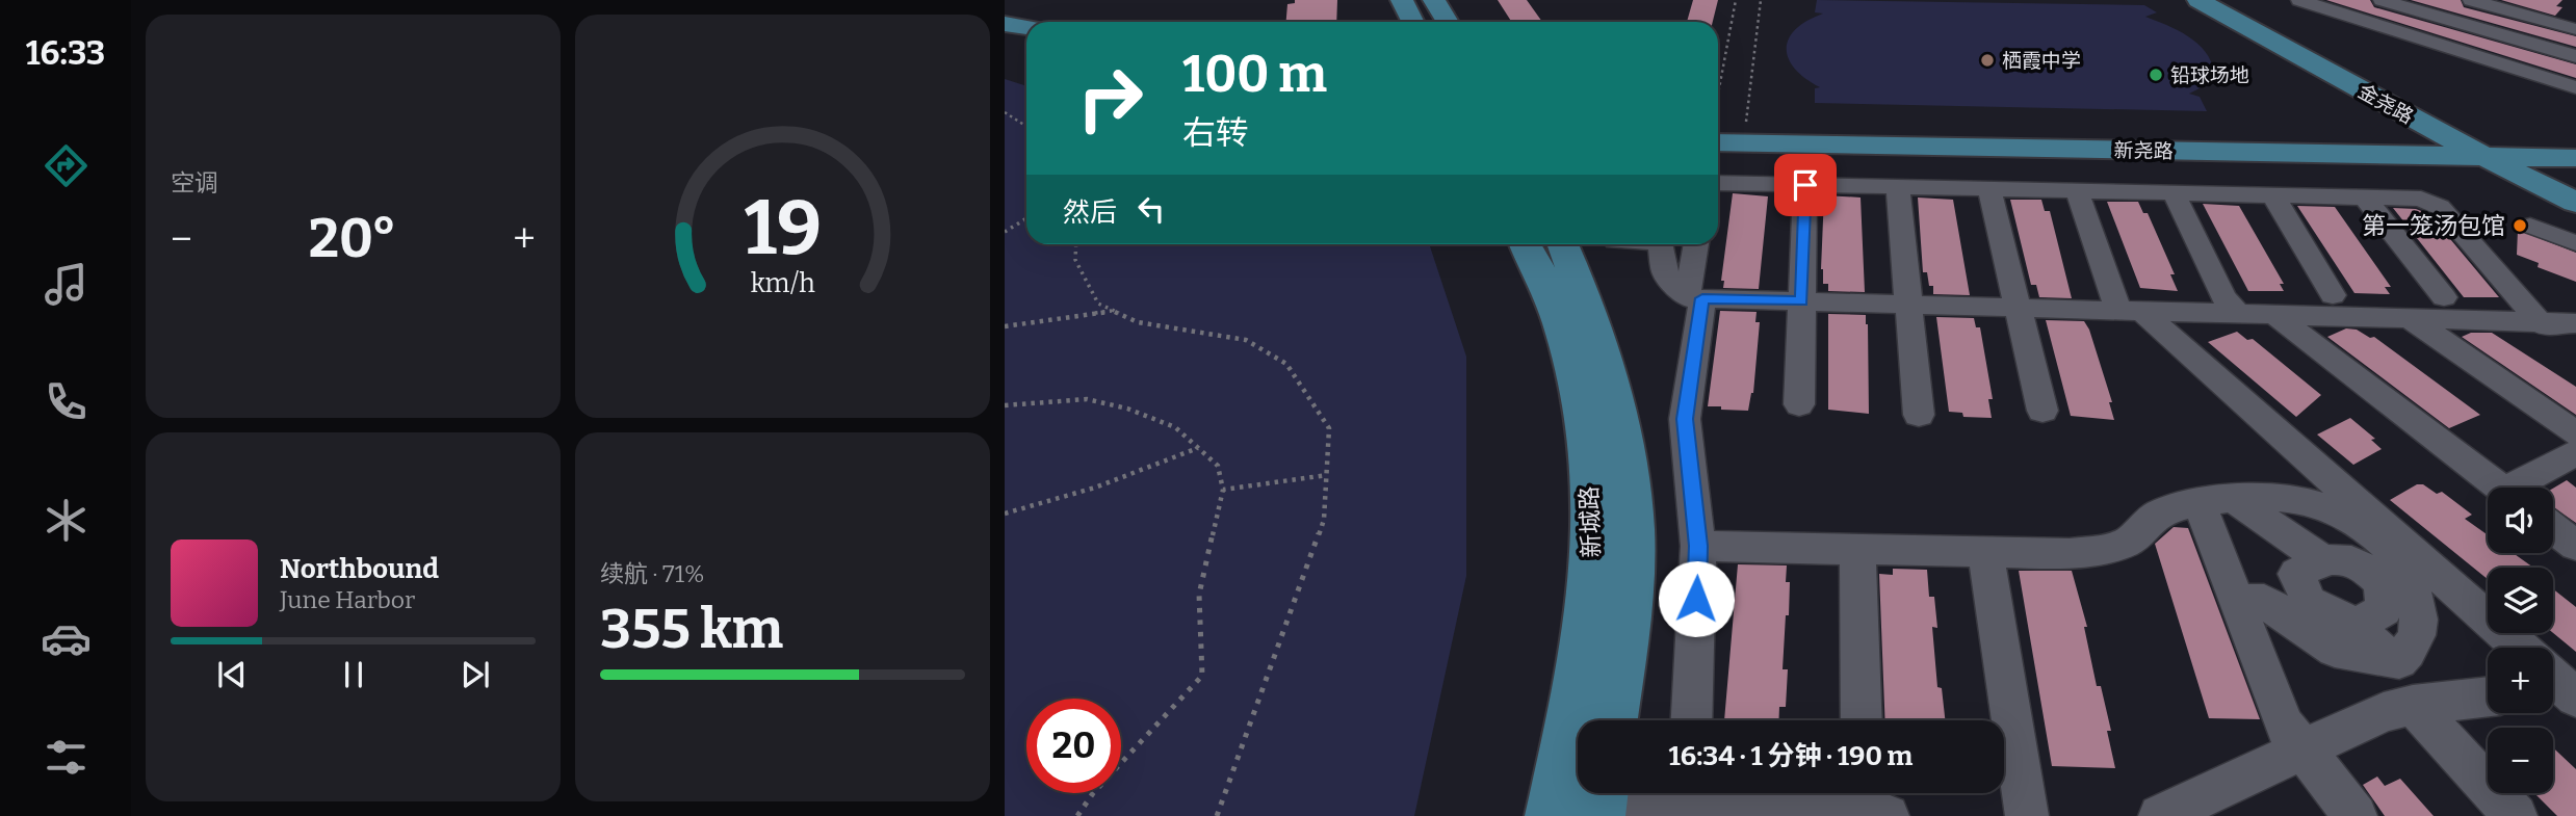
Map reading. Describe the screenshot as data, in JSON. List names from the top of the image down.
{
  "streets": {
    "main road": ["金尧路", "新尧路", "新城路"]
  },
  "crossings": [
    ["金尧路", "新尧路"]
  ],
  "places": ["栖霞中学", "铅球场地", "第一笼汤包馆"],
  "page": {
    "tabs": "16:33",
    "tile": [
      "空调",
      ["续航 · 71%", "355 km"]
    ],
    "turn": ["100 m", "右转"],
    "then": "然后",
    "heat": ["−", "20°", "+"],
    "map_buttons": ["+", "−"],
    "song": ["Northbound", "June Harbor"],
    "limit": "20",
    "trip": "16:34 · 1 分钟 · 190 m",
    "gauge": ["19", "km/h"]
  }
}
